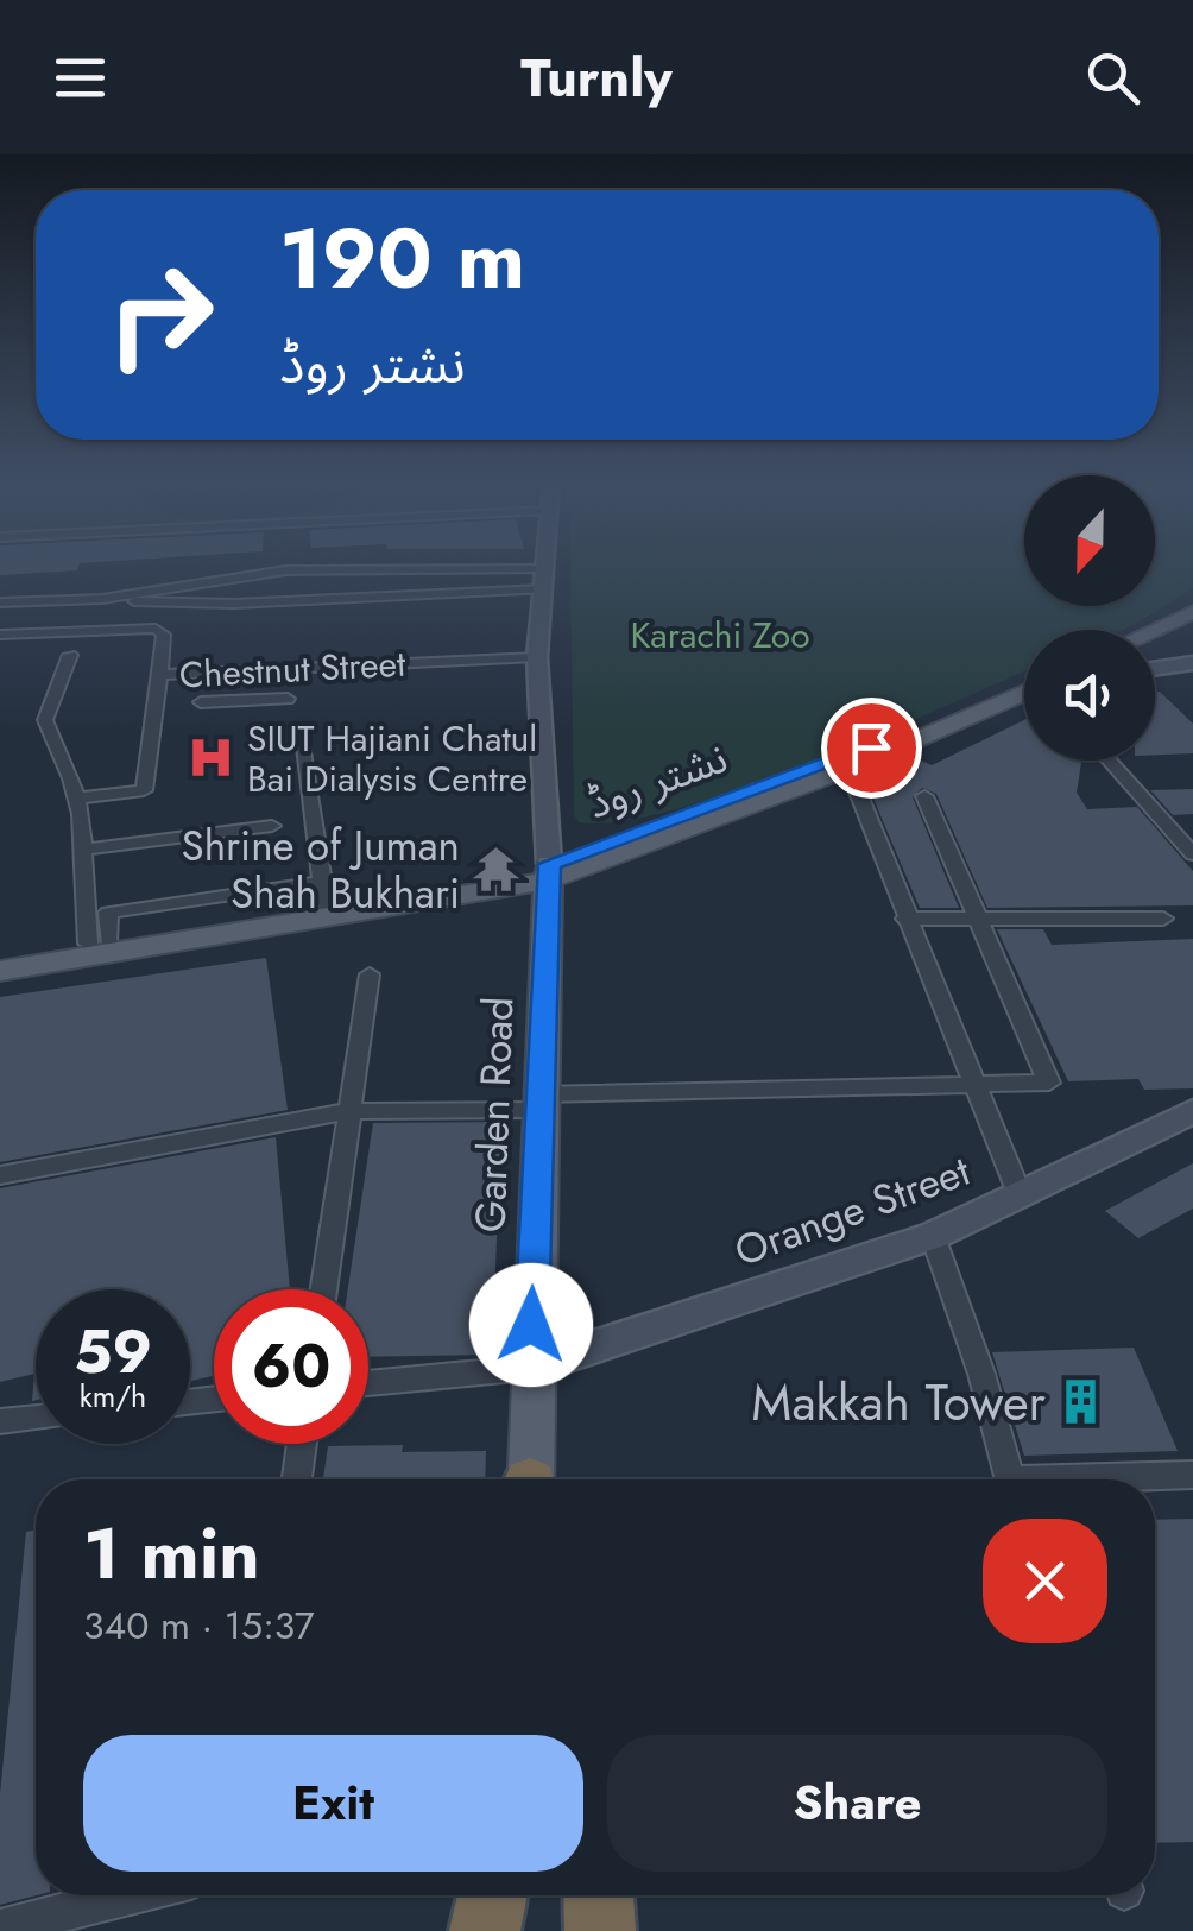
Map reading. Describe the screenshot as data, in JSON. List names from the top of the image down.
{
  "streets": {
    "main road": ["نشتر روڈ", "Garden Road", "Orange Street"],
    "street": ["Chestnut Street"]
  },
  "crossings": [
    ["نشتر روڈ", "Garden Road"],
    ["Garden Road", "Orange Street"]
  ],
  "parks": ["Karachi Zoo"],
  "places": {
    "hospital": ["SIUT Hajiani Chatul Bai Dialysis Centre"],
    "temple": ["Shrine of Juman Shah Bukhari"],
    "building": ["Makkah Tower"]
  },
  "north": "bottom",
  "page": {
    "header": "Turnly",
    "turn": ["190 m", "نشتر روڈ"],
    "speed": "59 km/h",
    "limit": "60",
    "heading": ["1 min", "340 m · 15:37"],
    "buttons": ["Exit", "Share"]
  }
}
